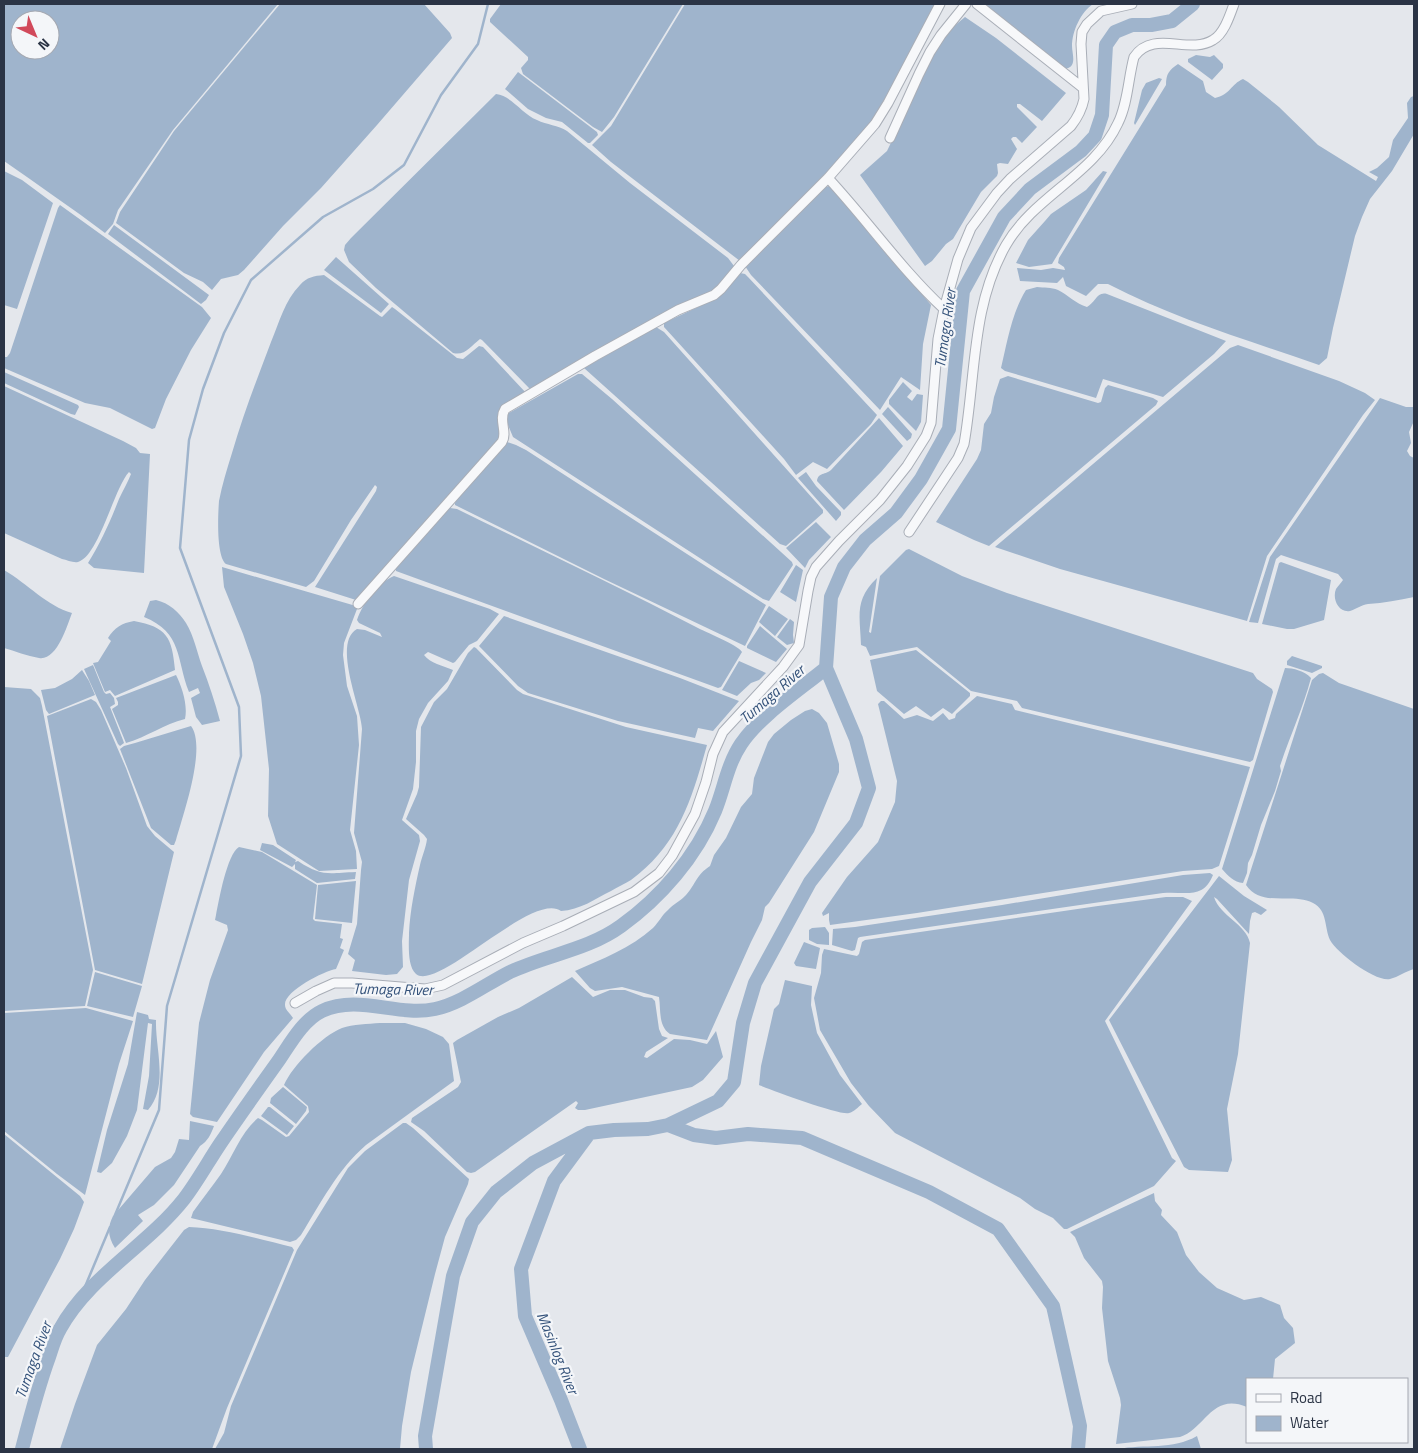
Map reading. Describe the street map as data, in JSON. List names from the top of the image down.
{
  "water": ["Tumaga River", "Masinlog River"],
  "legend": ["Road", "Water"],
  "north": "bottom right"
}
